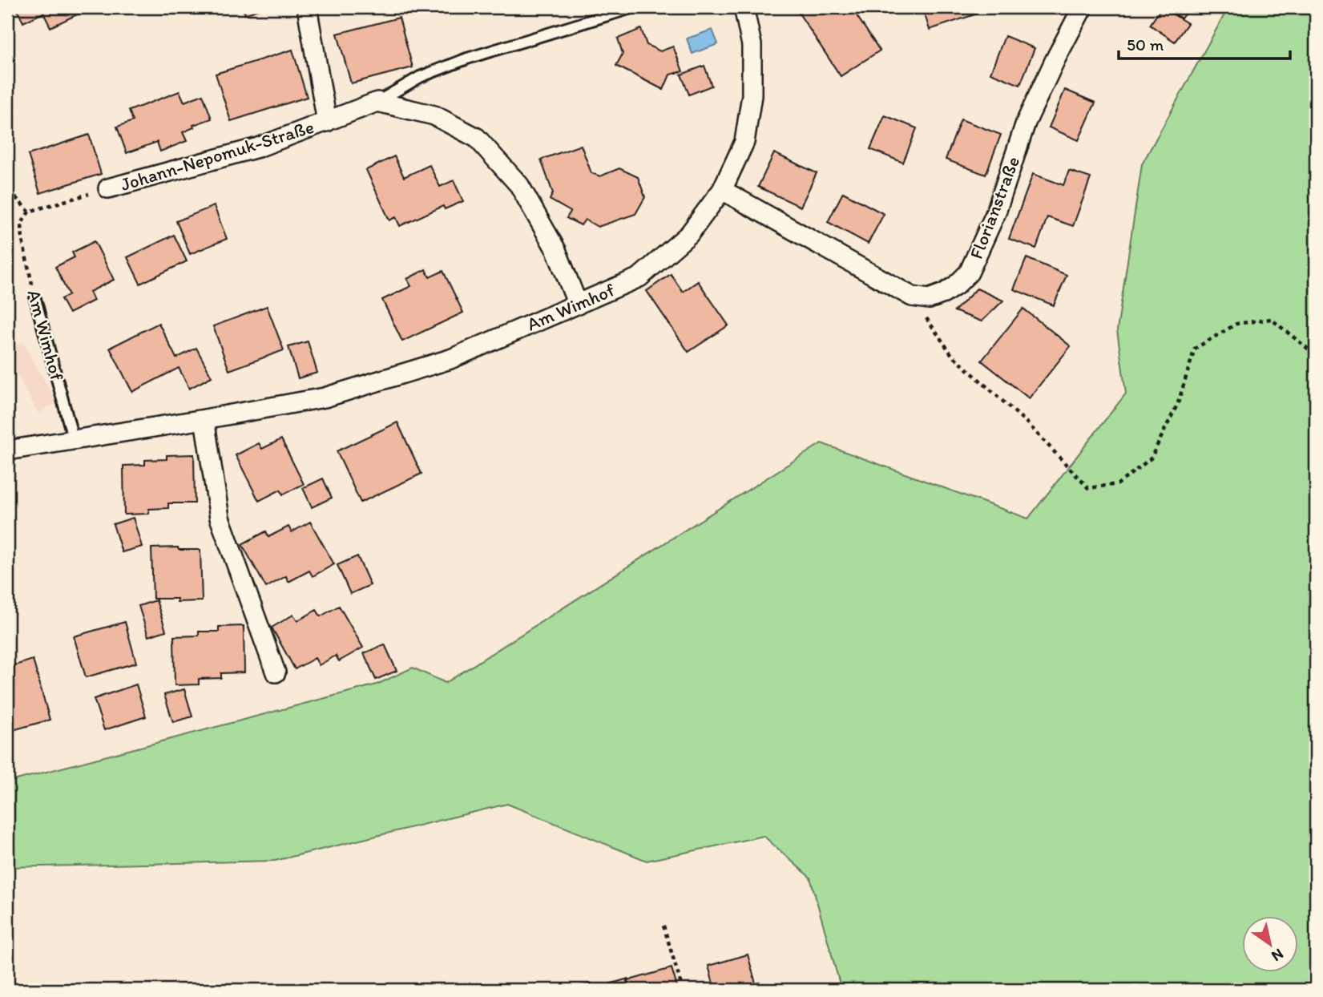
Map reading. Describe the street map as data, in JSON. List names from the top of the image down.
{
  "streets": {
    "street": ["Johann-Nepomuk-Straße", "Florianstraße", "Am Wimhof"]
  },
  "scale_bar": "50 m",
  "north": "bottom right"
}
